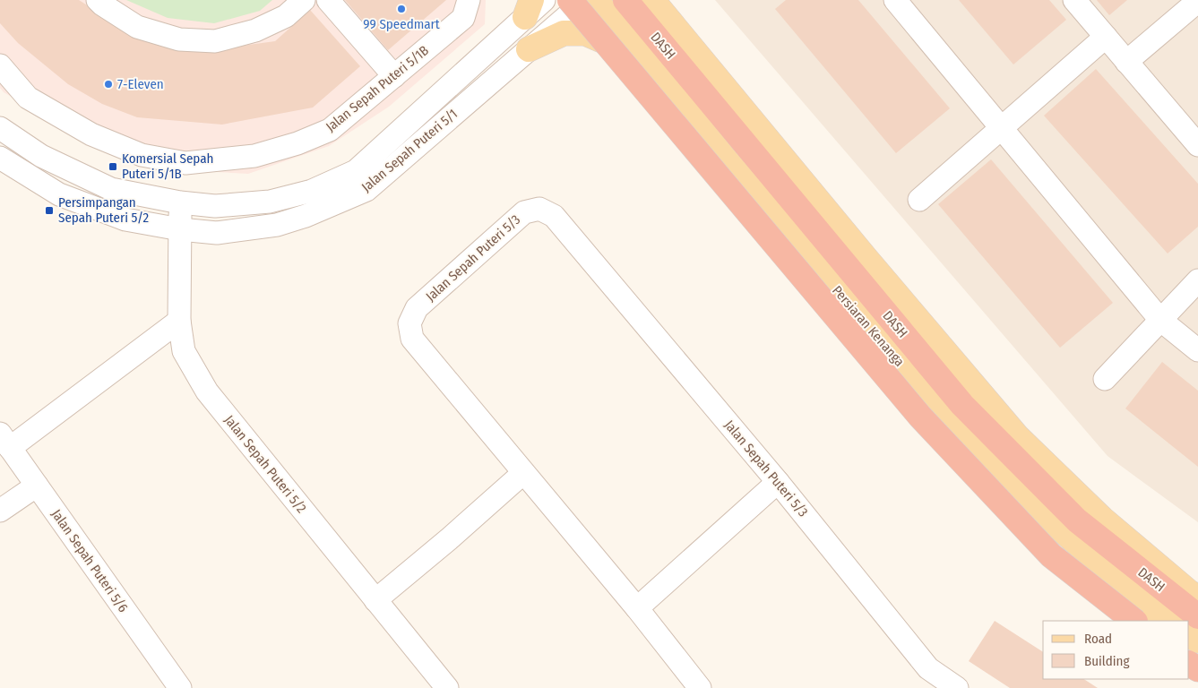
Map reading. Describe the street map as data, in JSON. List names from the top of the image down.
{
  "streets": {
    "highway": ["DASH"],
    "main road": ["Persiaran Kenanga"],
    "street": [
      "Jalan Sepah Puteri 5/1B",
      "Jalan Sepah Puteri 5/1",
      "Jalan Sepah Puteri 5/3",
      "Jalan Sepah Puteri 5/2",
      "Jalan Sepah Puteri 5/6"
    ]
  },
  "crossings": [
    ["Jalan Sepah Puteri 5/1", "Jalan Sepah Puteri 5/2"]
  ],
  "places": {
    "other": ["99 Speedmart", "7-Eleven"],
    "transit": ["Komersial Sepah Puteri 5/1B", "Persimpangan Sepah Puteri 5/2"]
  },
  "legend": ["Road", "Building"]
}
